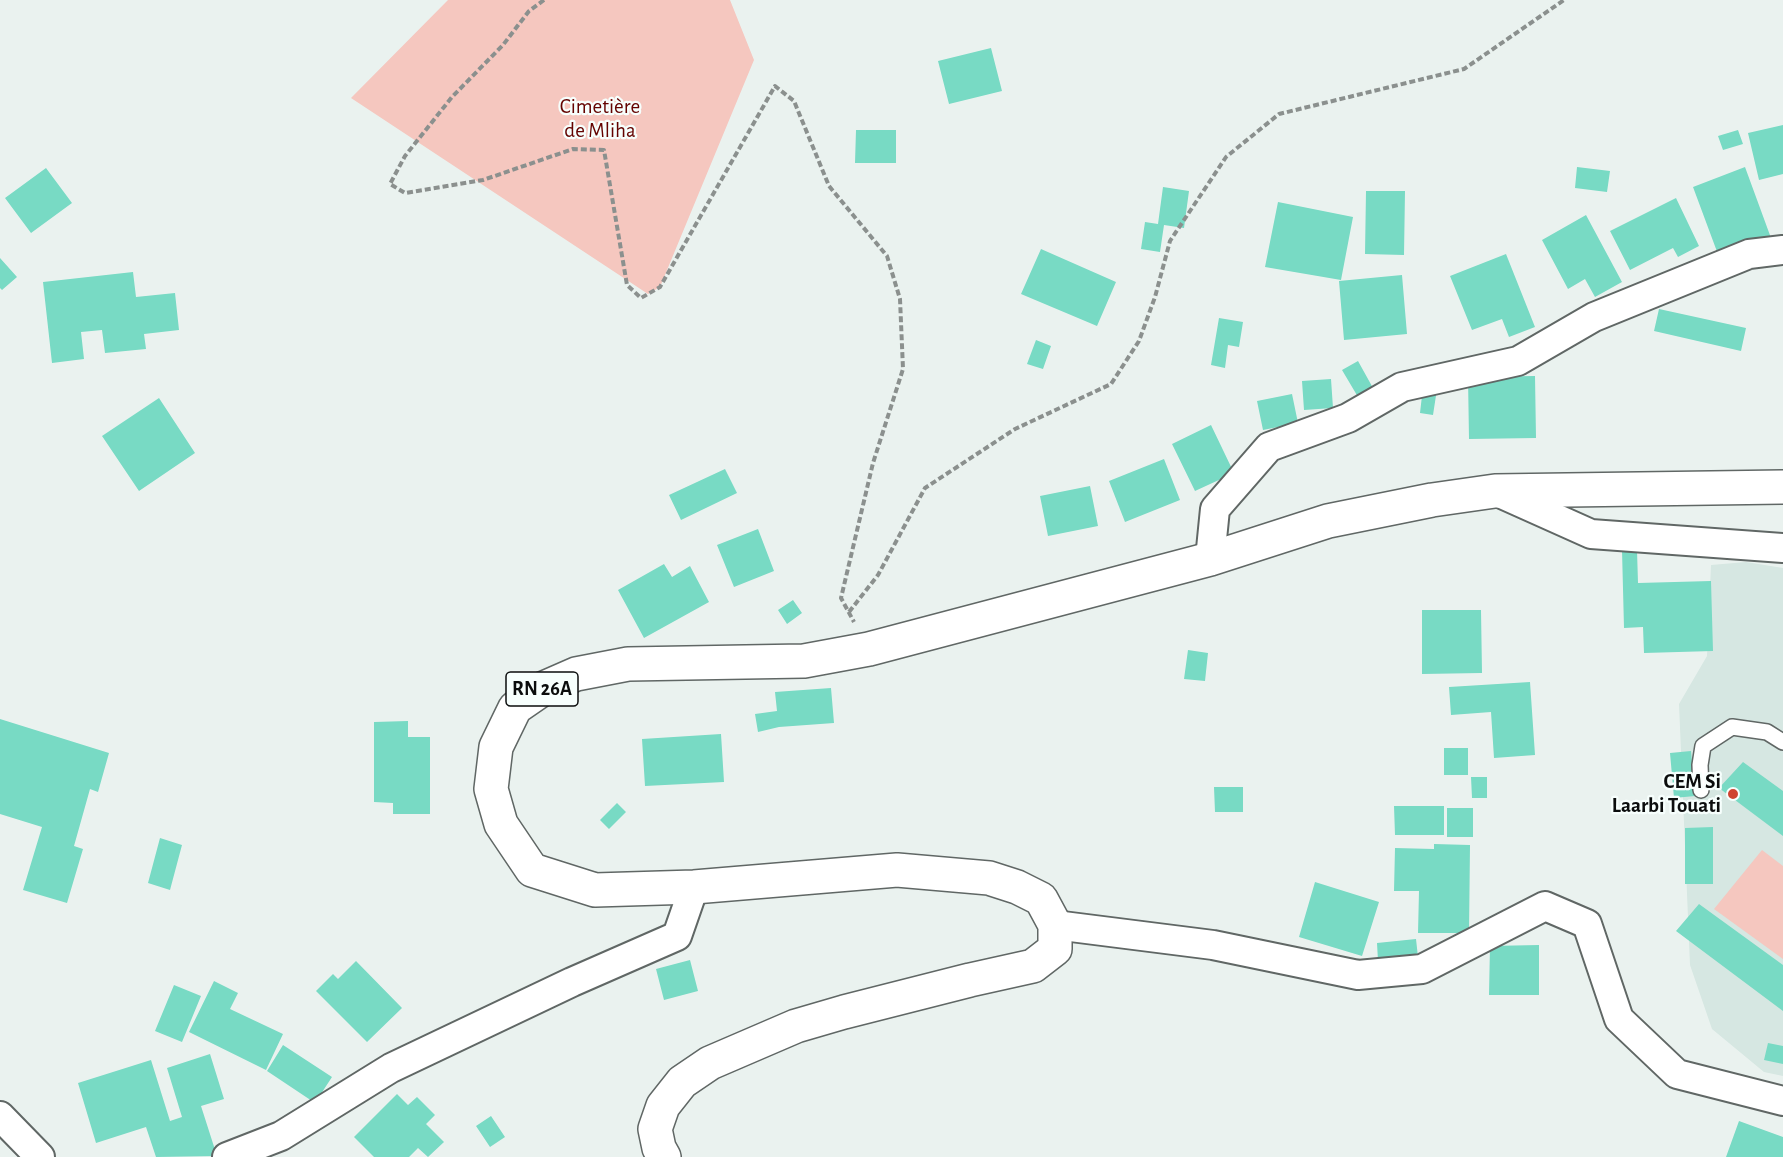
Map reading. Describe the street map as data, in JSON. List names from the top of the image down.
{
  "streets": {
    "main road": ["RN 26A"]
  },
  "parks": ["Cimetière de Mliha"],
  "places": ["CEM Si Laarbi Touati"]
}
